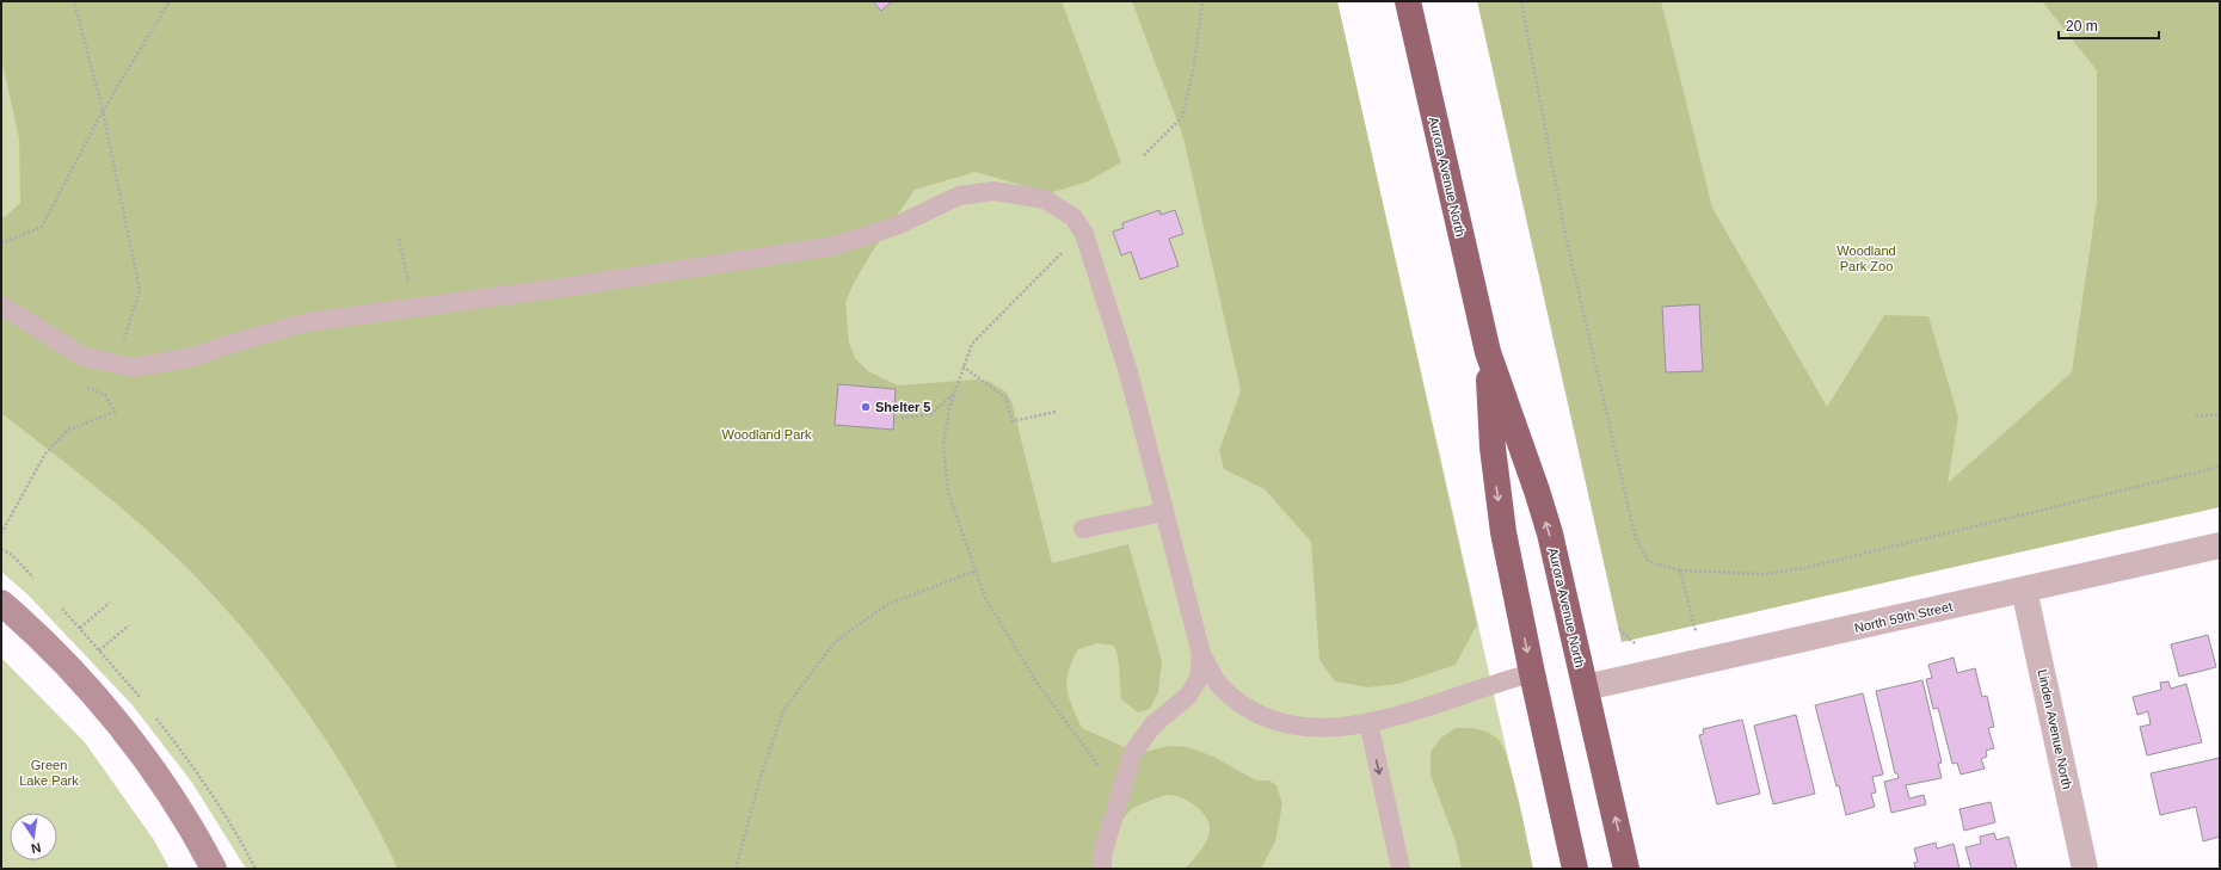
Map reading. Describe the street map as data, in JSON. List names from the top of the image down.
{
  "streets": {
    "highway": ["Aurora Avenue North"],
    "street": ["North 59th Street", "Linden Avenue North"]
  },
  "crossings": [
    ["Aurora Avenue North", "North 59th Street"],
    ["North 59th Street", "Linden Avenue North"]
  ],
  "parks": ["Woodland Park Zoo", "Woodland Park", "Green Lake Park"],
  "places": ["Shelter 5"],
  "scale_bar": "20 m",
  "north": "bottom"
}
